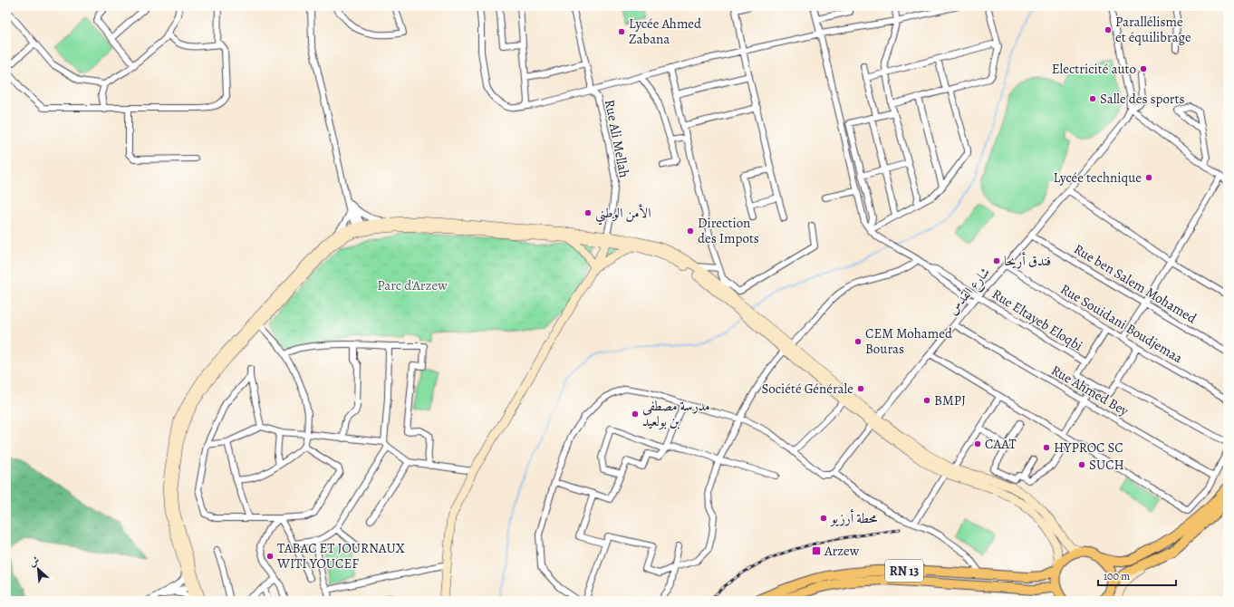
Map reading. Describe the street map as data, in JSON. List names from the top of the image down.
{
  "streets": {
    "highway": ["RN 13"],
    "street": [
      "Rue Ali Mellah",
      "Rue ben Salem Mohamed",
      "شارع القدس",
      "Rue Eltayeb Eloqbi",
      "Rue Souidani Boudjemaa",
      "Rue Ahmed Bey"
    ]
  },
  "crossings": [
    ["Rue ben Salem Mohamed", "شارع القدس"],
    ["شارع القدس", "Rue Eltayeb Eloqbi"],
    ["شارع القدس", "Rue Souidani Boudjemaa"],
    ["شارع القدس", "Rue Ahmed Bey"]
  ],
  "parks": ["Parc d'Arzew"],
  "places": {
    "other": [
      "Parallélisme et équilibrage",
      "Lycée Ahmed Zabana",
      "Electricité auto",
      "Salle des sports",
      "Lycée technique",
      "الأمن الوطني",
      "Direction des Impots",
      "فندق أريحا",
      "CEM Mohamed Bouras",
      "Société Générale",
      "BMPJ",
      "مدرسة مصطفى بن بولعيد",
      "CAAT",
      "HYPROC SC",
      "SUCH",
      "محطة أرزيو",
      "TABAC ET JOURNAUX WITI YOUCEF"
    ],
    "transit": ["Arzew"]
  },
  "scale_bar": "100 m",
  "north": "top left"
}
